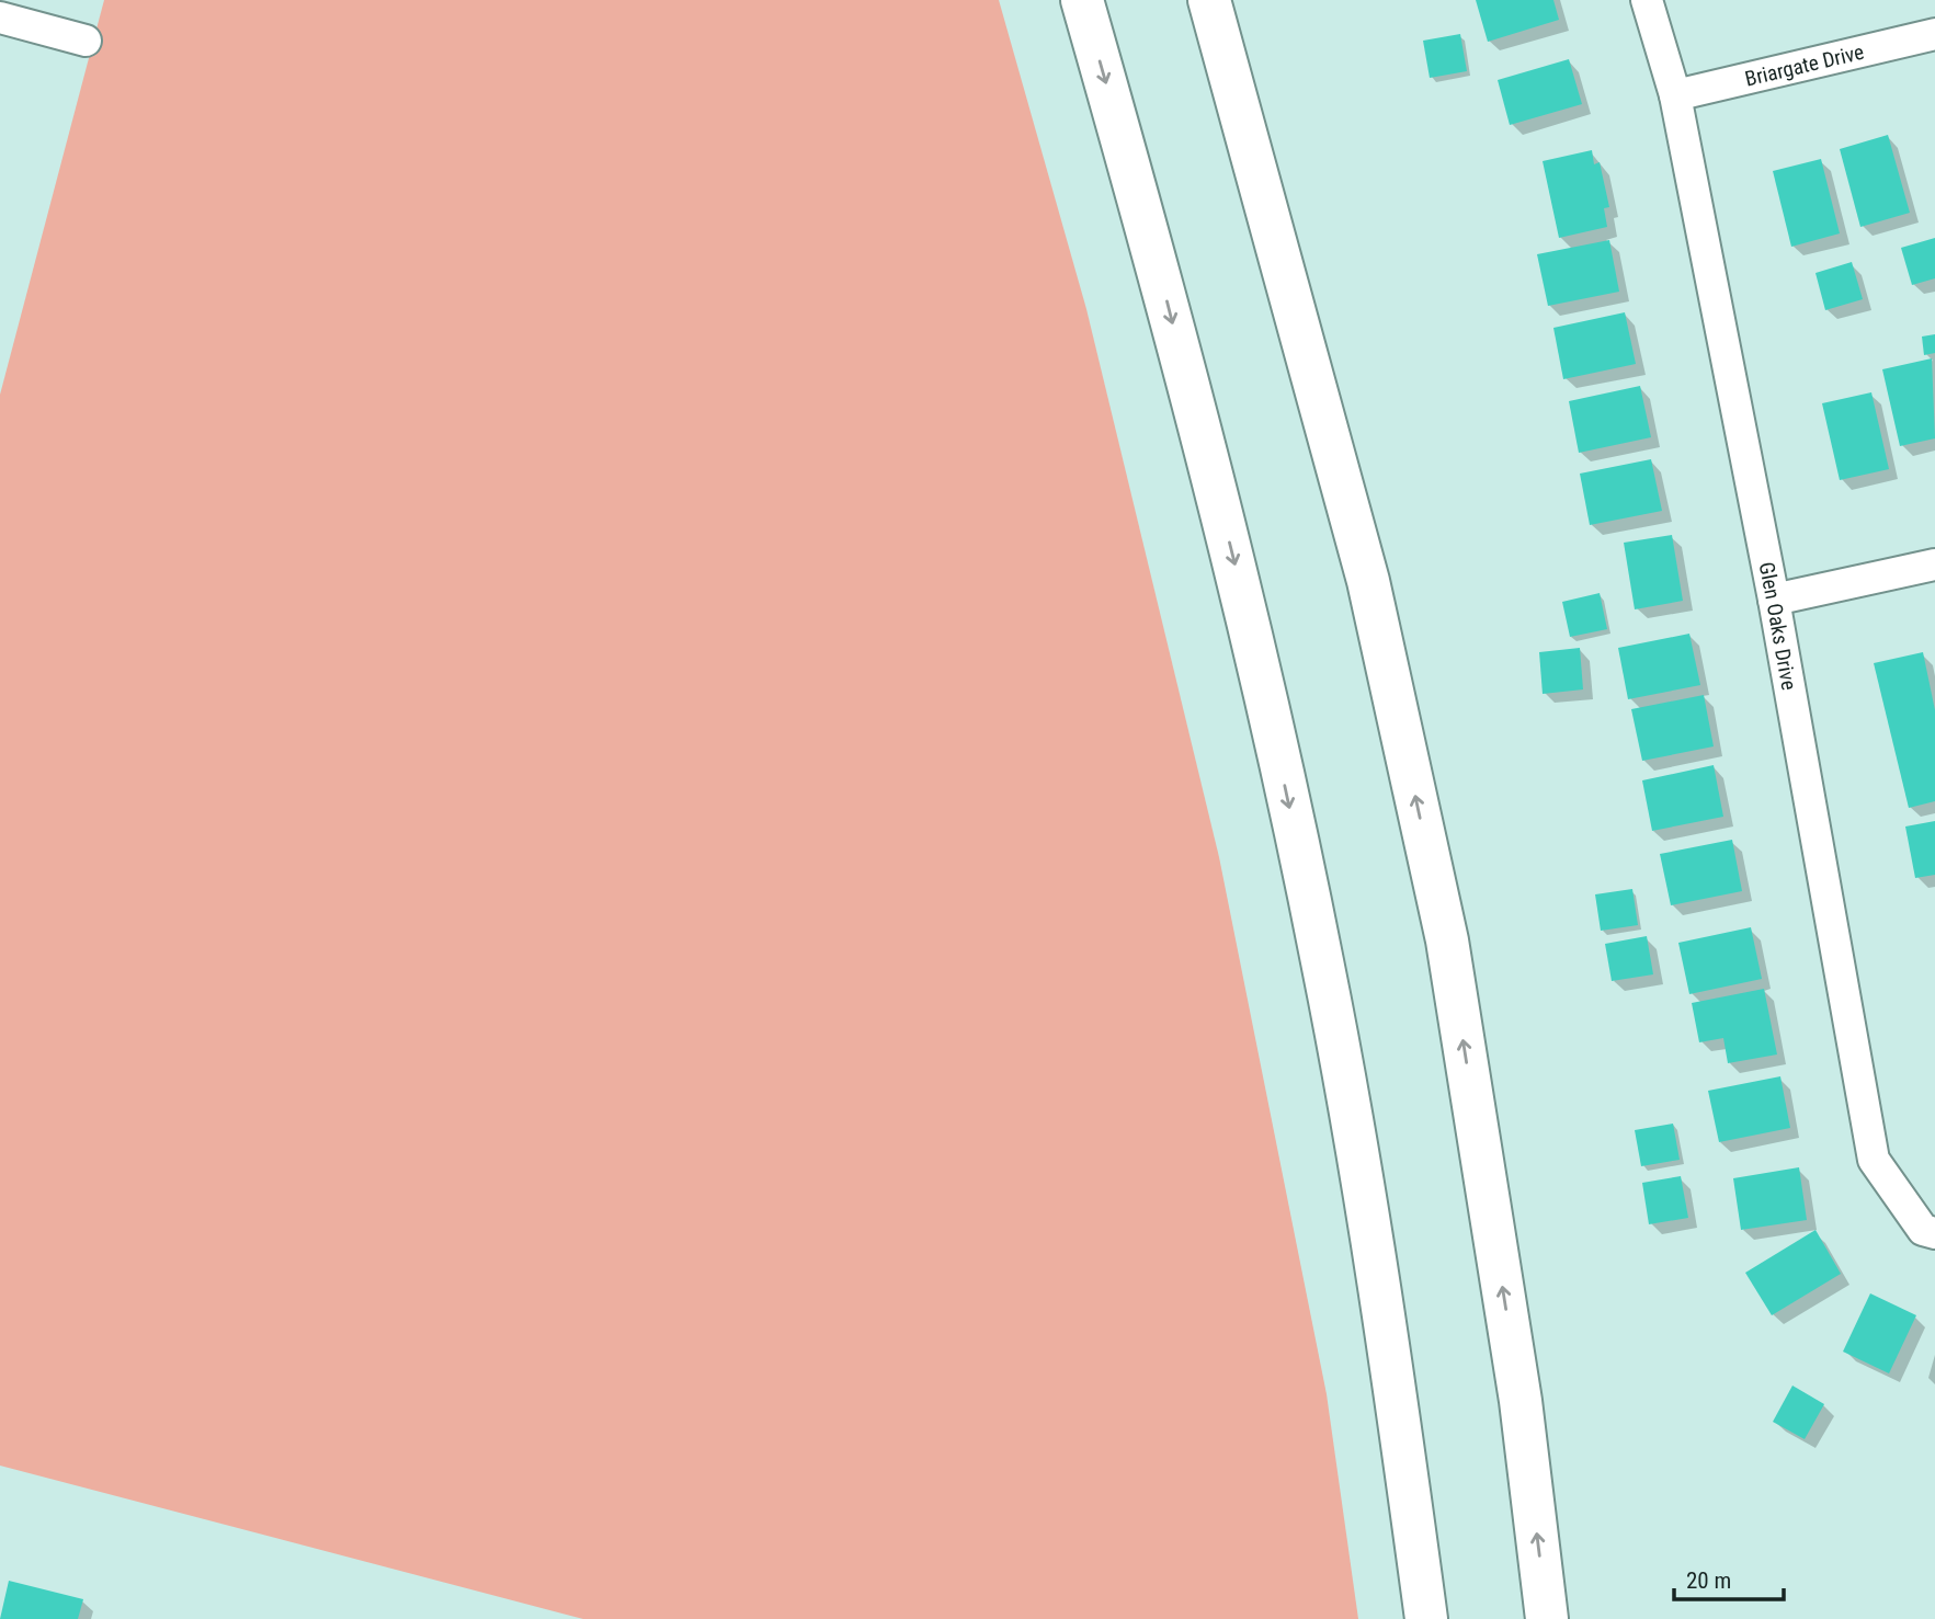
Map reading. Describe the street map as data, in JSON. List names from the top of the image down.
{
  "streets": {
    "street": ["Briargate Drive", "Glen Oaks Drive"]
  },
  "crossings": [
    ["Briargate Drive", "Glen Oaks Drive"]
  ],
  "scale_bar": "20 m"
}
